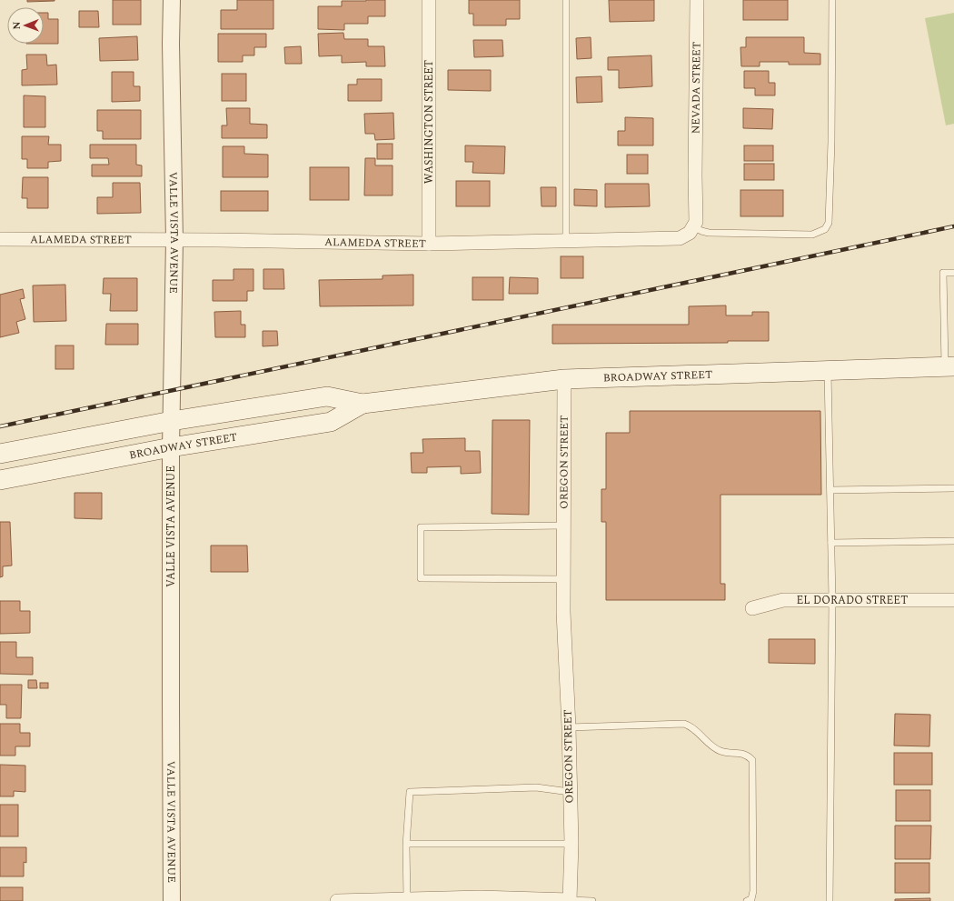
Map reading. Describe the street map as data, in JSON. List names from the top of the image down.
{
  "streets": {
    "main road": ["BROADWAY STREET"],
    "street": [
      "NEVADA STREET",
      "WASHINGTON STREET",
      "VALLE VISTA AVENUE",
      "ALAMEDA STREET",
      "OREGON STREET",
      "EL DORADO STREET"
    ]
  },
  "crossings": [
    ["NEVADA STREET", "ALAMEDA STREET"],
    ["WASHINGTON STREET", "ALAMEDA STREET"],
    ["VALLE VISTA AVENUE", "ALAMEDA STREET"],
    ["VALLE VISTA AVENUE", "BROADWAY STREET"],
    ["BROADWAY STREET", "OREGON STREET"]
  ],
  "north": "left"
}
